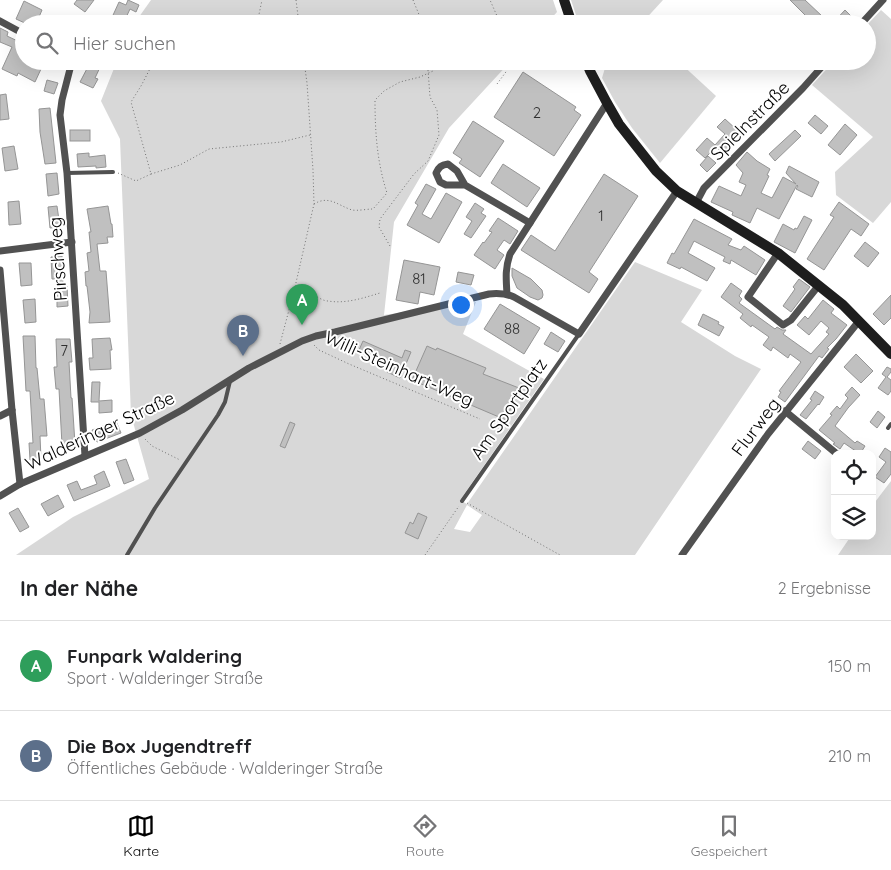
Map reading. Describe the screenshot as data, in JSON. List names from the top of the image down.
{
  "streets": {
    "street": [
      "Spielnstraße",
      "Pirschweg",
      "Flurweg",
      "Walderinger Straße"
    ],
    "lane": ["Am Sportplatz"],
    "path": ["Willi-Steinhart-Weg"]
  },
  "crossings": [
    ["Pirschweg", "Walderinger Straße"],
    ["Willi-Steinhart-Weg", "Walderinger Straße"]
  ],
  "house_numbers": [
    "2",
    "1",
    "81",
    "88",
    "7"
  ],
  "page": {
    "search": "Hier suchen",
    "pins": ["A", "B"],
    "heading": ["In der Nähe", "2 Ergebnisse"],
    "list": [
      {
        "mark": "A",
        "name": "Funpark Waldering",
        "note": "Sport · Walderinger Straße",
        "value": "150 m"
      },
      {
        "mark": "B",
        "name": "Die Box Jugendtreff",
        "note": "Öffentliches Gebäude · Walderinger Straße",
        "value": "210 m"
      }
    ],
    "nav": ["Karte", "Route", "Gespeichert"]
  }
}
